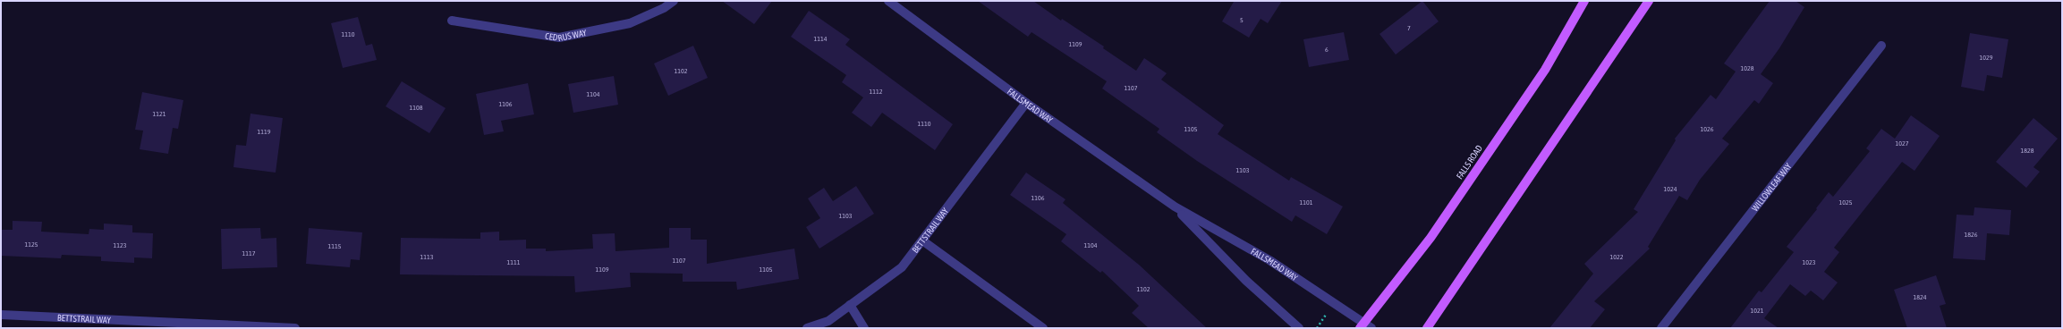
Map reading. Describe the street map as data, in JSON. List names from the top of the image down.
{
  "streets": {
    "main road": ["FALLS ROAD"],
    "street": [
      "CEDRUS WAY",
      "FALLSMEAD WAY",
      "WILLOWLEAF WAY",
      "BETTSTRAIL WAY"
    ]
  },
  "crossings": [
    ["FALLSMEAD WAY", "FALLS ROAD"],
    ["FALLSMEAD WAY", "BETTSTRAIL WAY"]
  ],
  "house_numbers": [
    "5",
    "7",
    "1110",
    "1114",
    "1109",
    "6",
    "1029",
    "1028",
    "1102",
    "1107",
    "1112",
    "1104",
    "1106",
    "1108",
    "1121",
    "1110",
    "1105",
    "1026",
    "1119",
    "1027",
    "1828",
    "1103",
    "1024",
    "1106",
    "1101",
    "1025",
    "1103",
    "1826",
    "1125",
    "1123",
    "1104",
    "1115",
    "1117",
    "1113",
    "1022",
    "1107",
    "1111",
    "1023",
    "1109",
    "1105",
    "1102",
    "1824",
    "1021"
  ]
}
